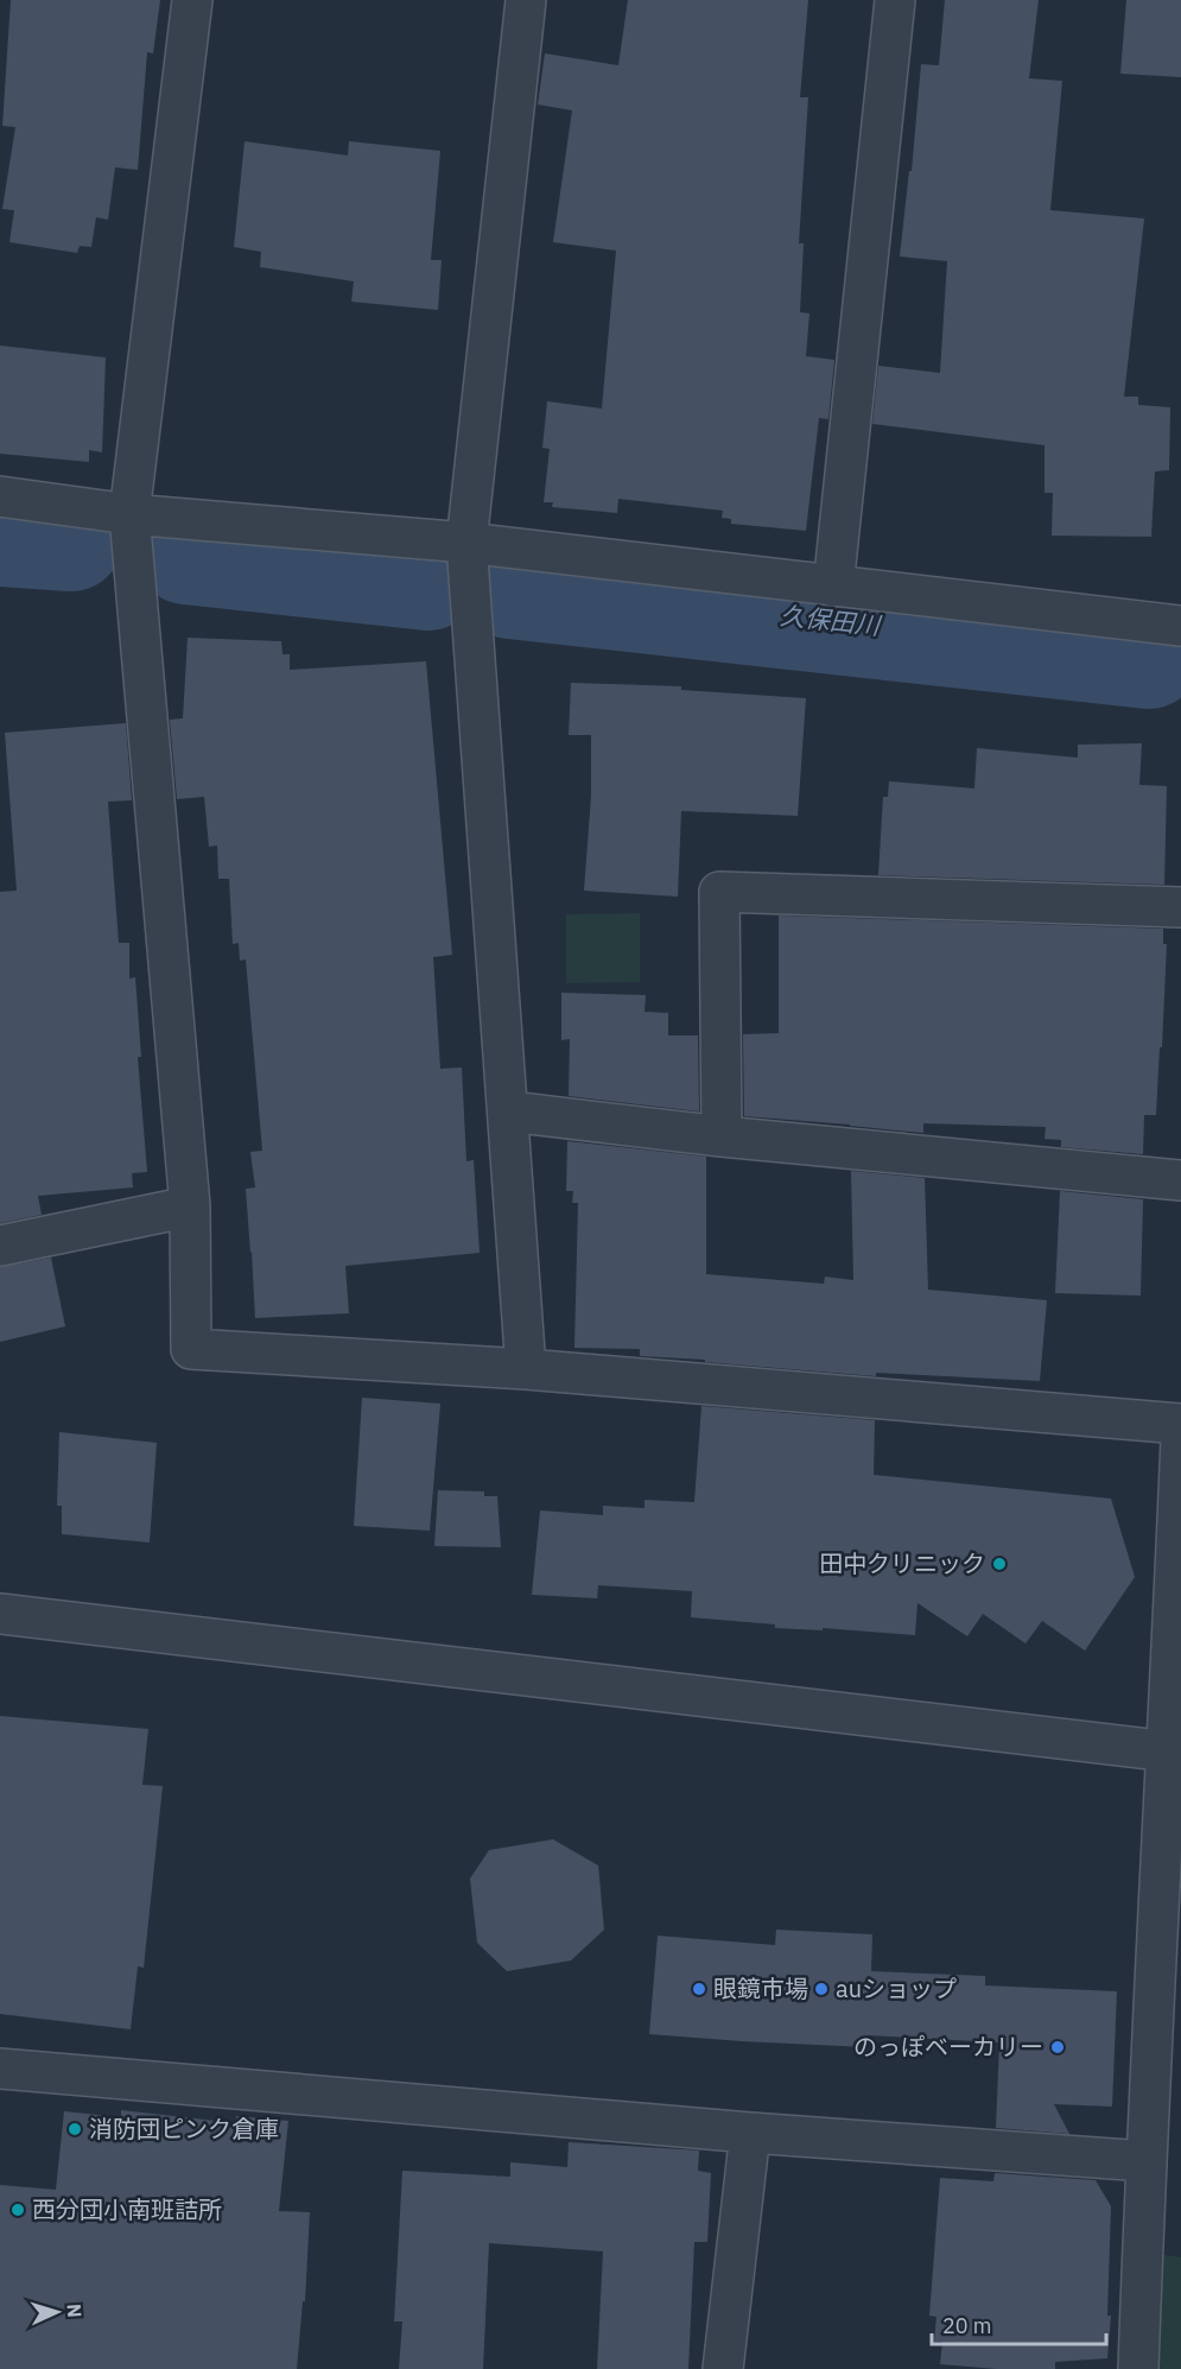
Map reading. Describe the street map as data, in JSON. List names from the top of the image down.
{
  "water": ["久保田川"],
  "places": [
    "田中クリニック",
    "眼鏡市場",
    "auショップ",
    "のっぽベーカリー",
    "消防団ピンク倉庫",
    "西分団小南班詰所"
  ],
  "scale_bar": "20 m",
  "north": "right"
}
